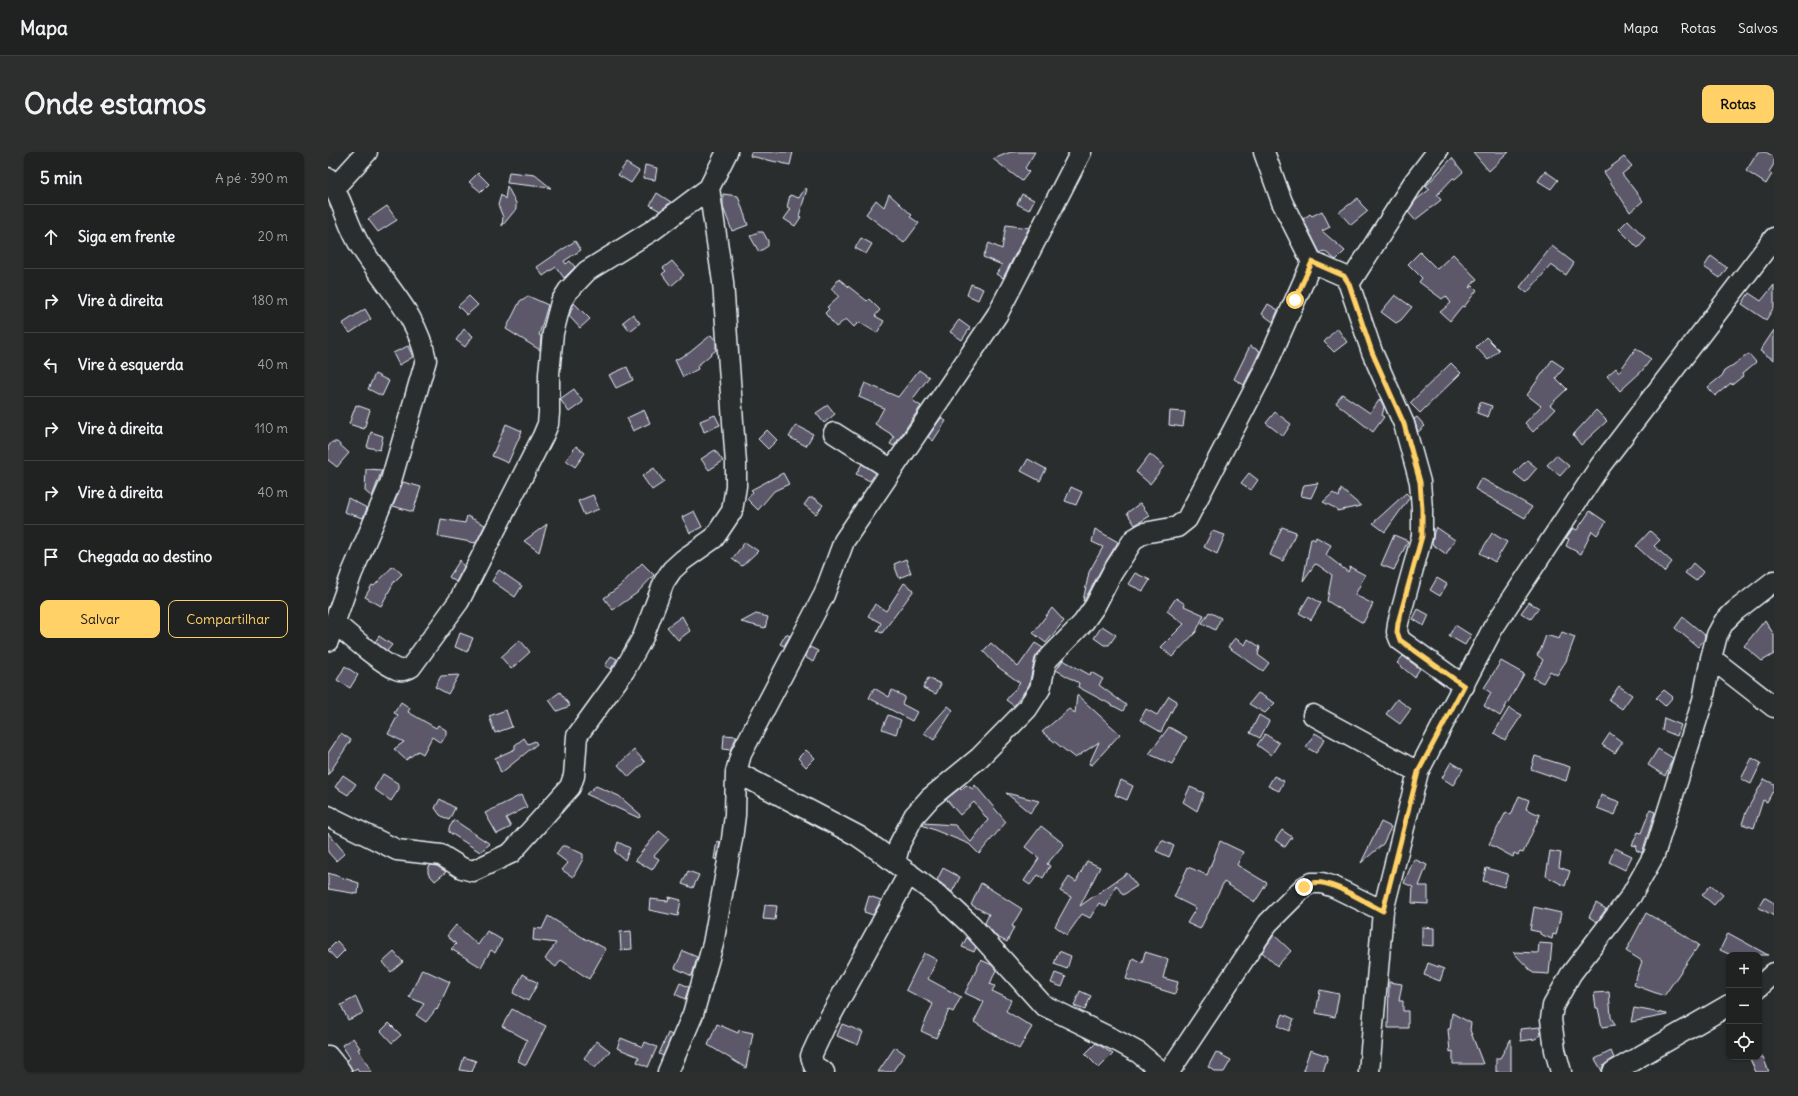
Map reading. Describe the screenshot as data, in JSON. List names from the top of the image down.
{
  "page": {
    "header": "Mapa",
    "nav": ["Mapa", "Rotas", "Salvos"],
    "buttons": [
      "Rotas",
      ["Salvar", "Compartilhar"]
    ],
    "title": "Onde estamos",
    "heading": ["5 min", "A pé · 390 m"],
    "list": [
      ["Siga em frente", "20 m"],
      ["Vire à direita", "180 m"],
      ["Vire à esquerda", "40 m"],
      ["Vire à direita", "110 m"],
      ["Vire à direita", "40 m"],
      "Chegada ao destino"
    ],
    "map_buttons": ["+", "−"]
  }
}
